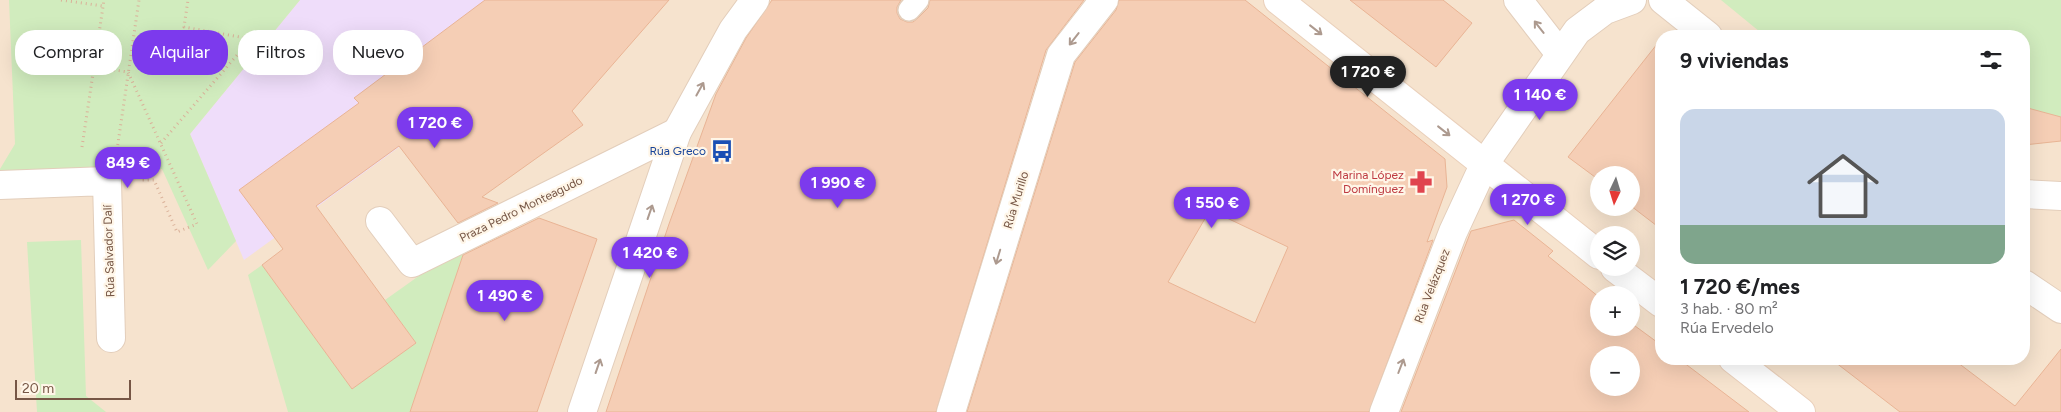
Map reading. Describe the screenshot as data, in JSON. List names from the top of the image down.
{
  "streets": {
    "street": [
      "Rúa Murillo",
      "Praza Pedro Monteagudo",
      "Rúa Salvador Dalí",
      "Rúa Velázquez"
    ]
  },
  "one_way": ["Rúa Murillo", "Rúa Velázquez"],
  "places": {
    "bus stop": ["Rúa Greco"],
    "pharmacy": ["Marina López Domínguez"]
  },
  "scale_bar": "20 m",
  "north": "bottom",
  "page": {
    "chip": [
      "Comprar",
      "Alquilar",
      "Filtros",
      "Nuevo"
    ],
    "heading": "9 viviendas",
    "price": [
      "1 720 €",
      "1 140 €",
      "1 720 €",
      "849 €",
      "1 990 €",
      "1 270 €",
      "1 550 €",
      "1 420 €",
      "1 490 €"
    ],
    "list": [
      {
        "name": "1 720 €/mes",
        "note": "3 hab. · 80 m² · Rúa Ervedelo"
      }
    ],
    "map_buttons": ["+", "−"],
    "scale": "20 m"
  }
}
